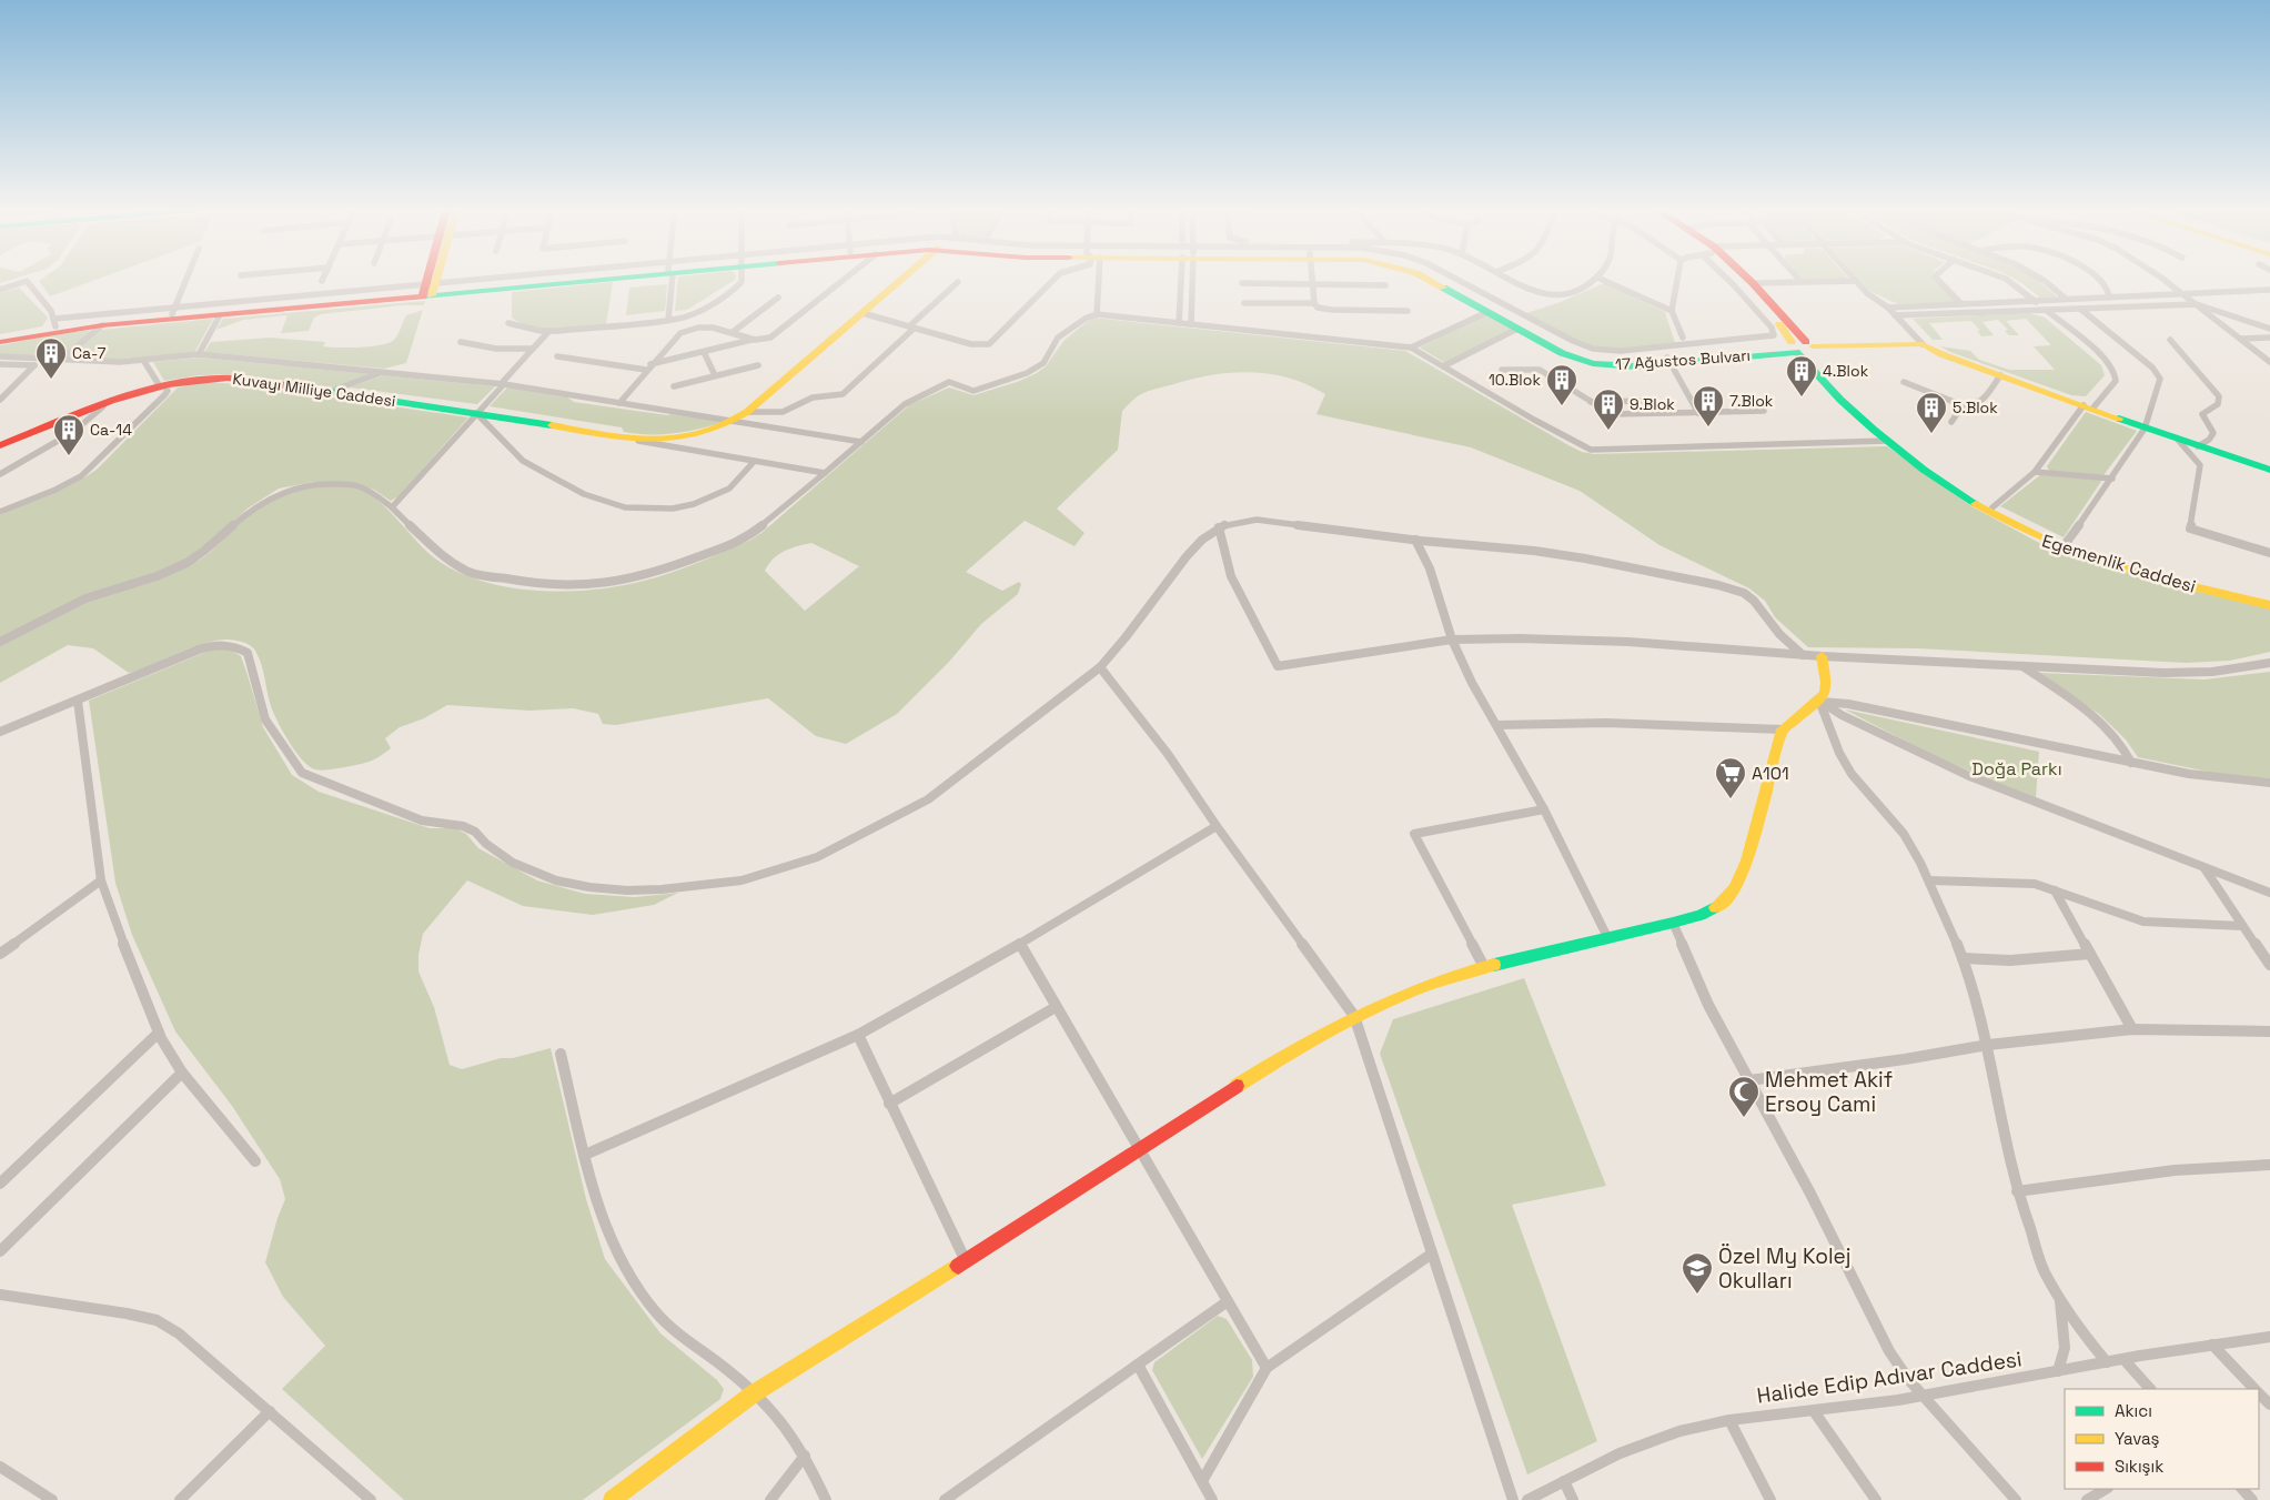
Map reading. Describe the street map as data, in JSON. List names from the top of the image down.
{
  "streets": {
    "main road": ["17 Ağustos Bulvarı", "Kuvayı Milliye Caddesi", "Egemenlik Caddesi"],
    "street": ["Halide Edip Adıvar Caddesi"]
  },
  "crossings": [
    ["17 Ağustos Bulvarı", "Egemenlik Caddesi"]
  ],
  "parks": ["Doğa Parkı"],
  "places": {
    "building": [
      "Ca-7",
      "4.Blok",
      "10.Blok",
      "7.Blok",
      "9.Blok",
      "5.Blok",
      "Ca-14"
    ],
    "supermarket": ["A101"],
    "mosque": ["Mehmet Akif Ersoy Cami"],
    "school or university": ["Özel My Kolej Okulları"]
  },
  "legend": ["Akıcı", "Yavaş", "Sıkışık"]
}
